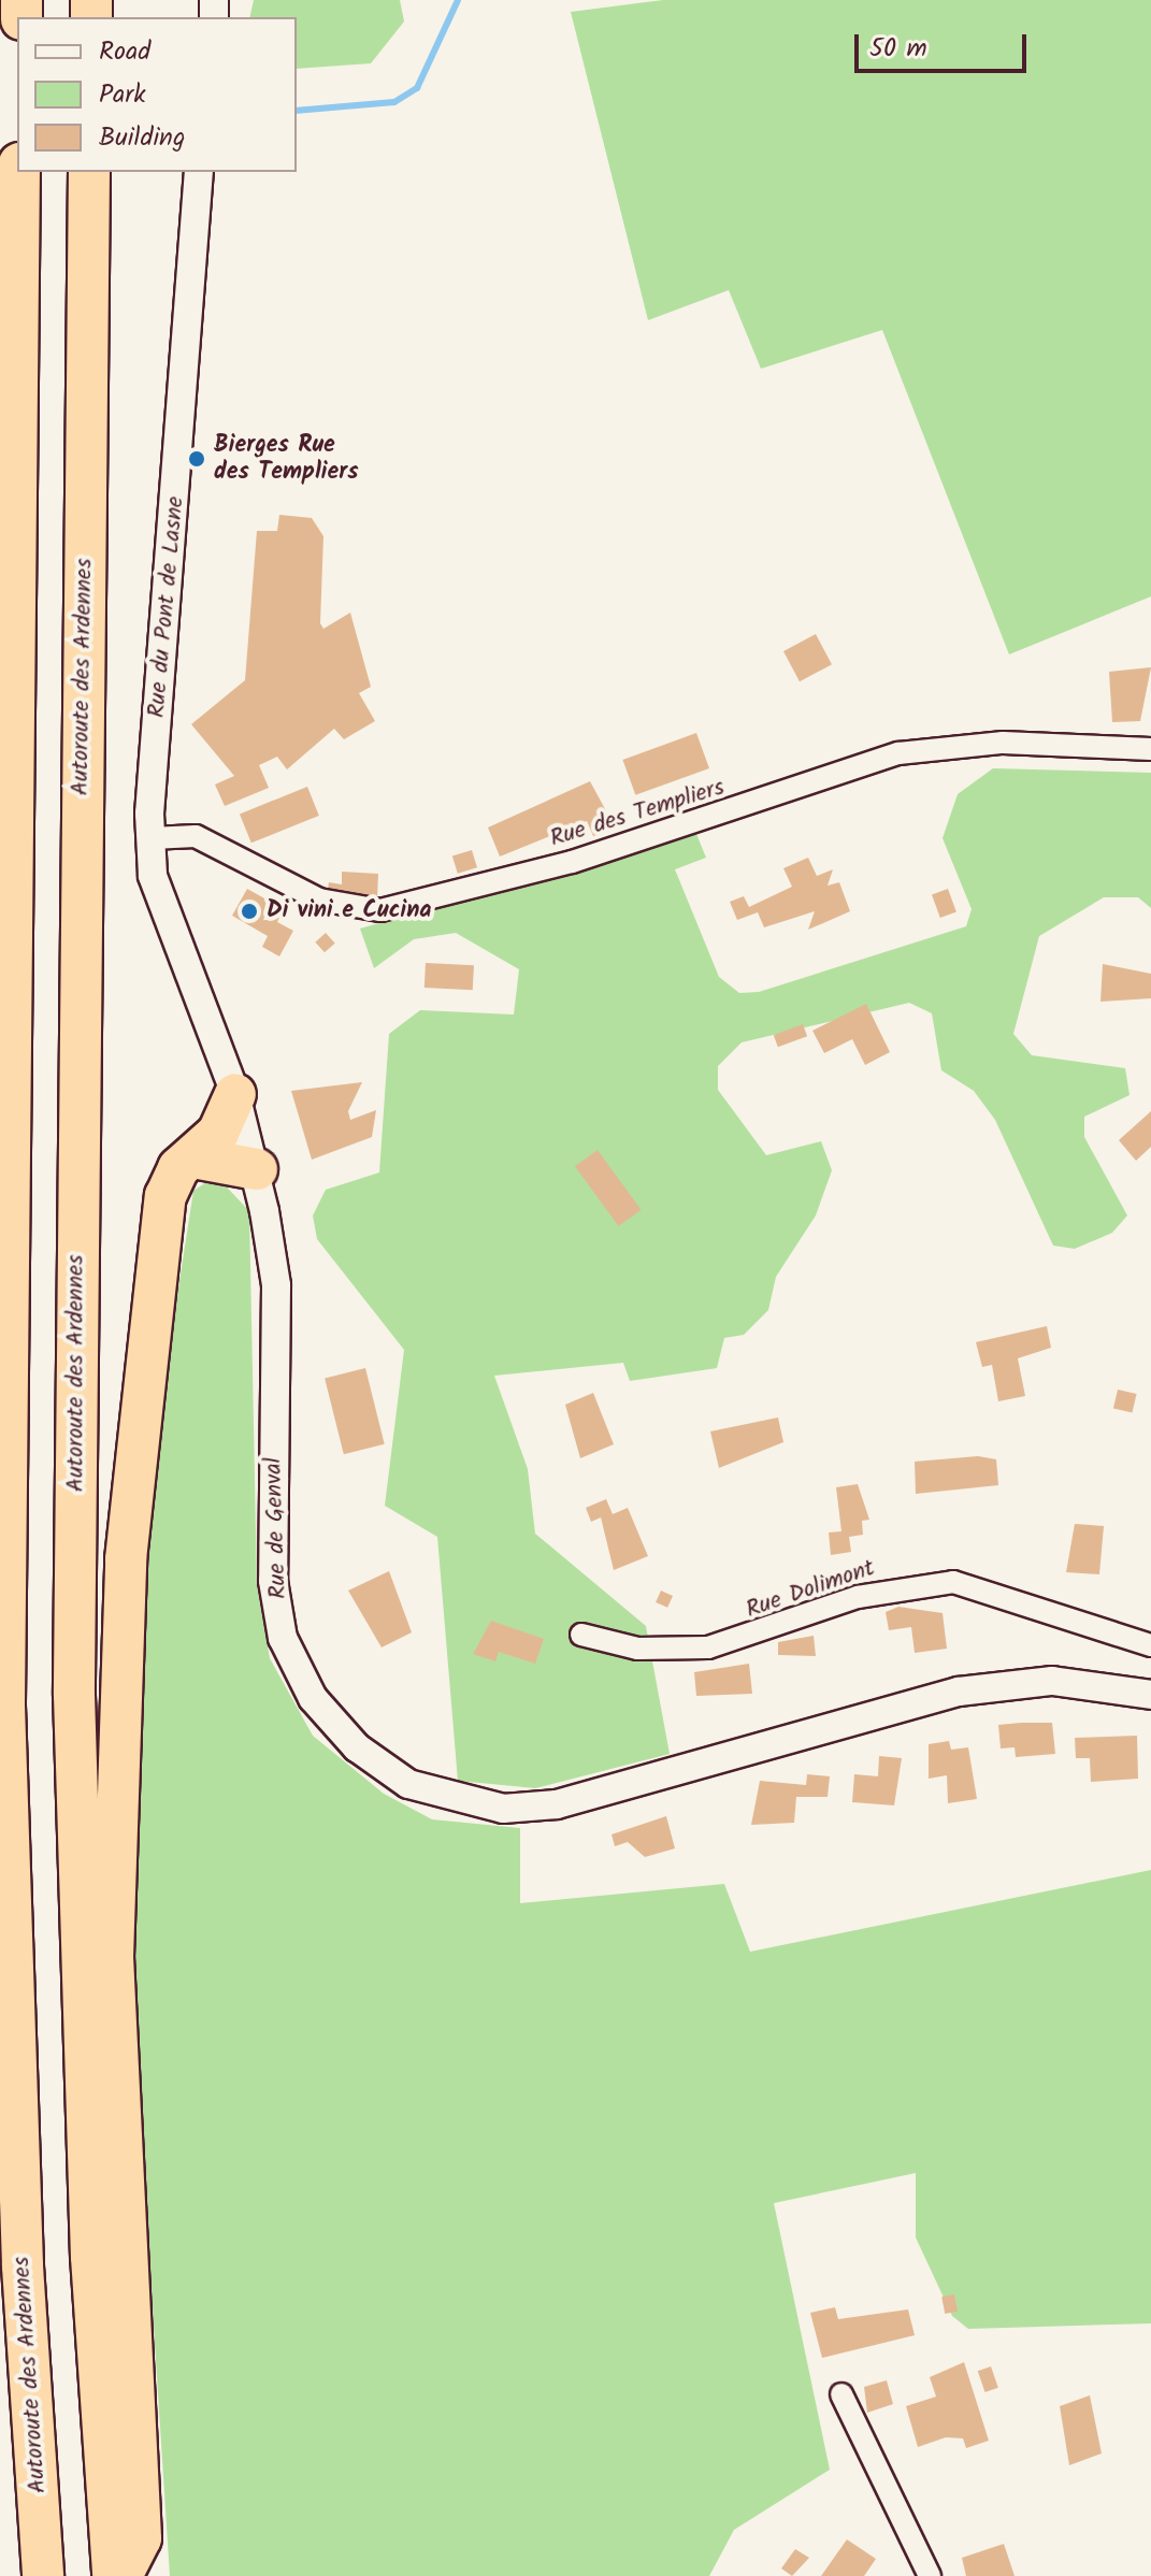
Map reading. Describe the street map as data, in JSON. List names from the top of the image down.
{
  "streets": {
    "highway": ["Autoroute des Ardennes"],
    "street": [
      "Rue du Pont de Lasne",
      "Rue des Templiers",
      "Rue de Genval",
      "Rue Dolimont"
    ]
  },
  "crossings": [
    ["Rue du Pont de Lasne", "Rue des Templiers"],
    ["Rue du Pont de Lasne", "Rue de Genval"],
    ["Rue des Templiers", "Rue de Genval"]
  ],
  "places": ["Bierges Rue des Templiers", "Di vini e Cucina"],
  "legend": ["Road", "Park", "Building"],
  "scale_bar": "50 m"
}
